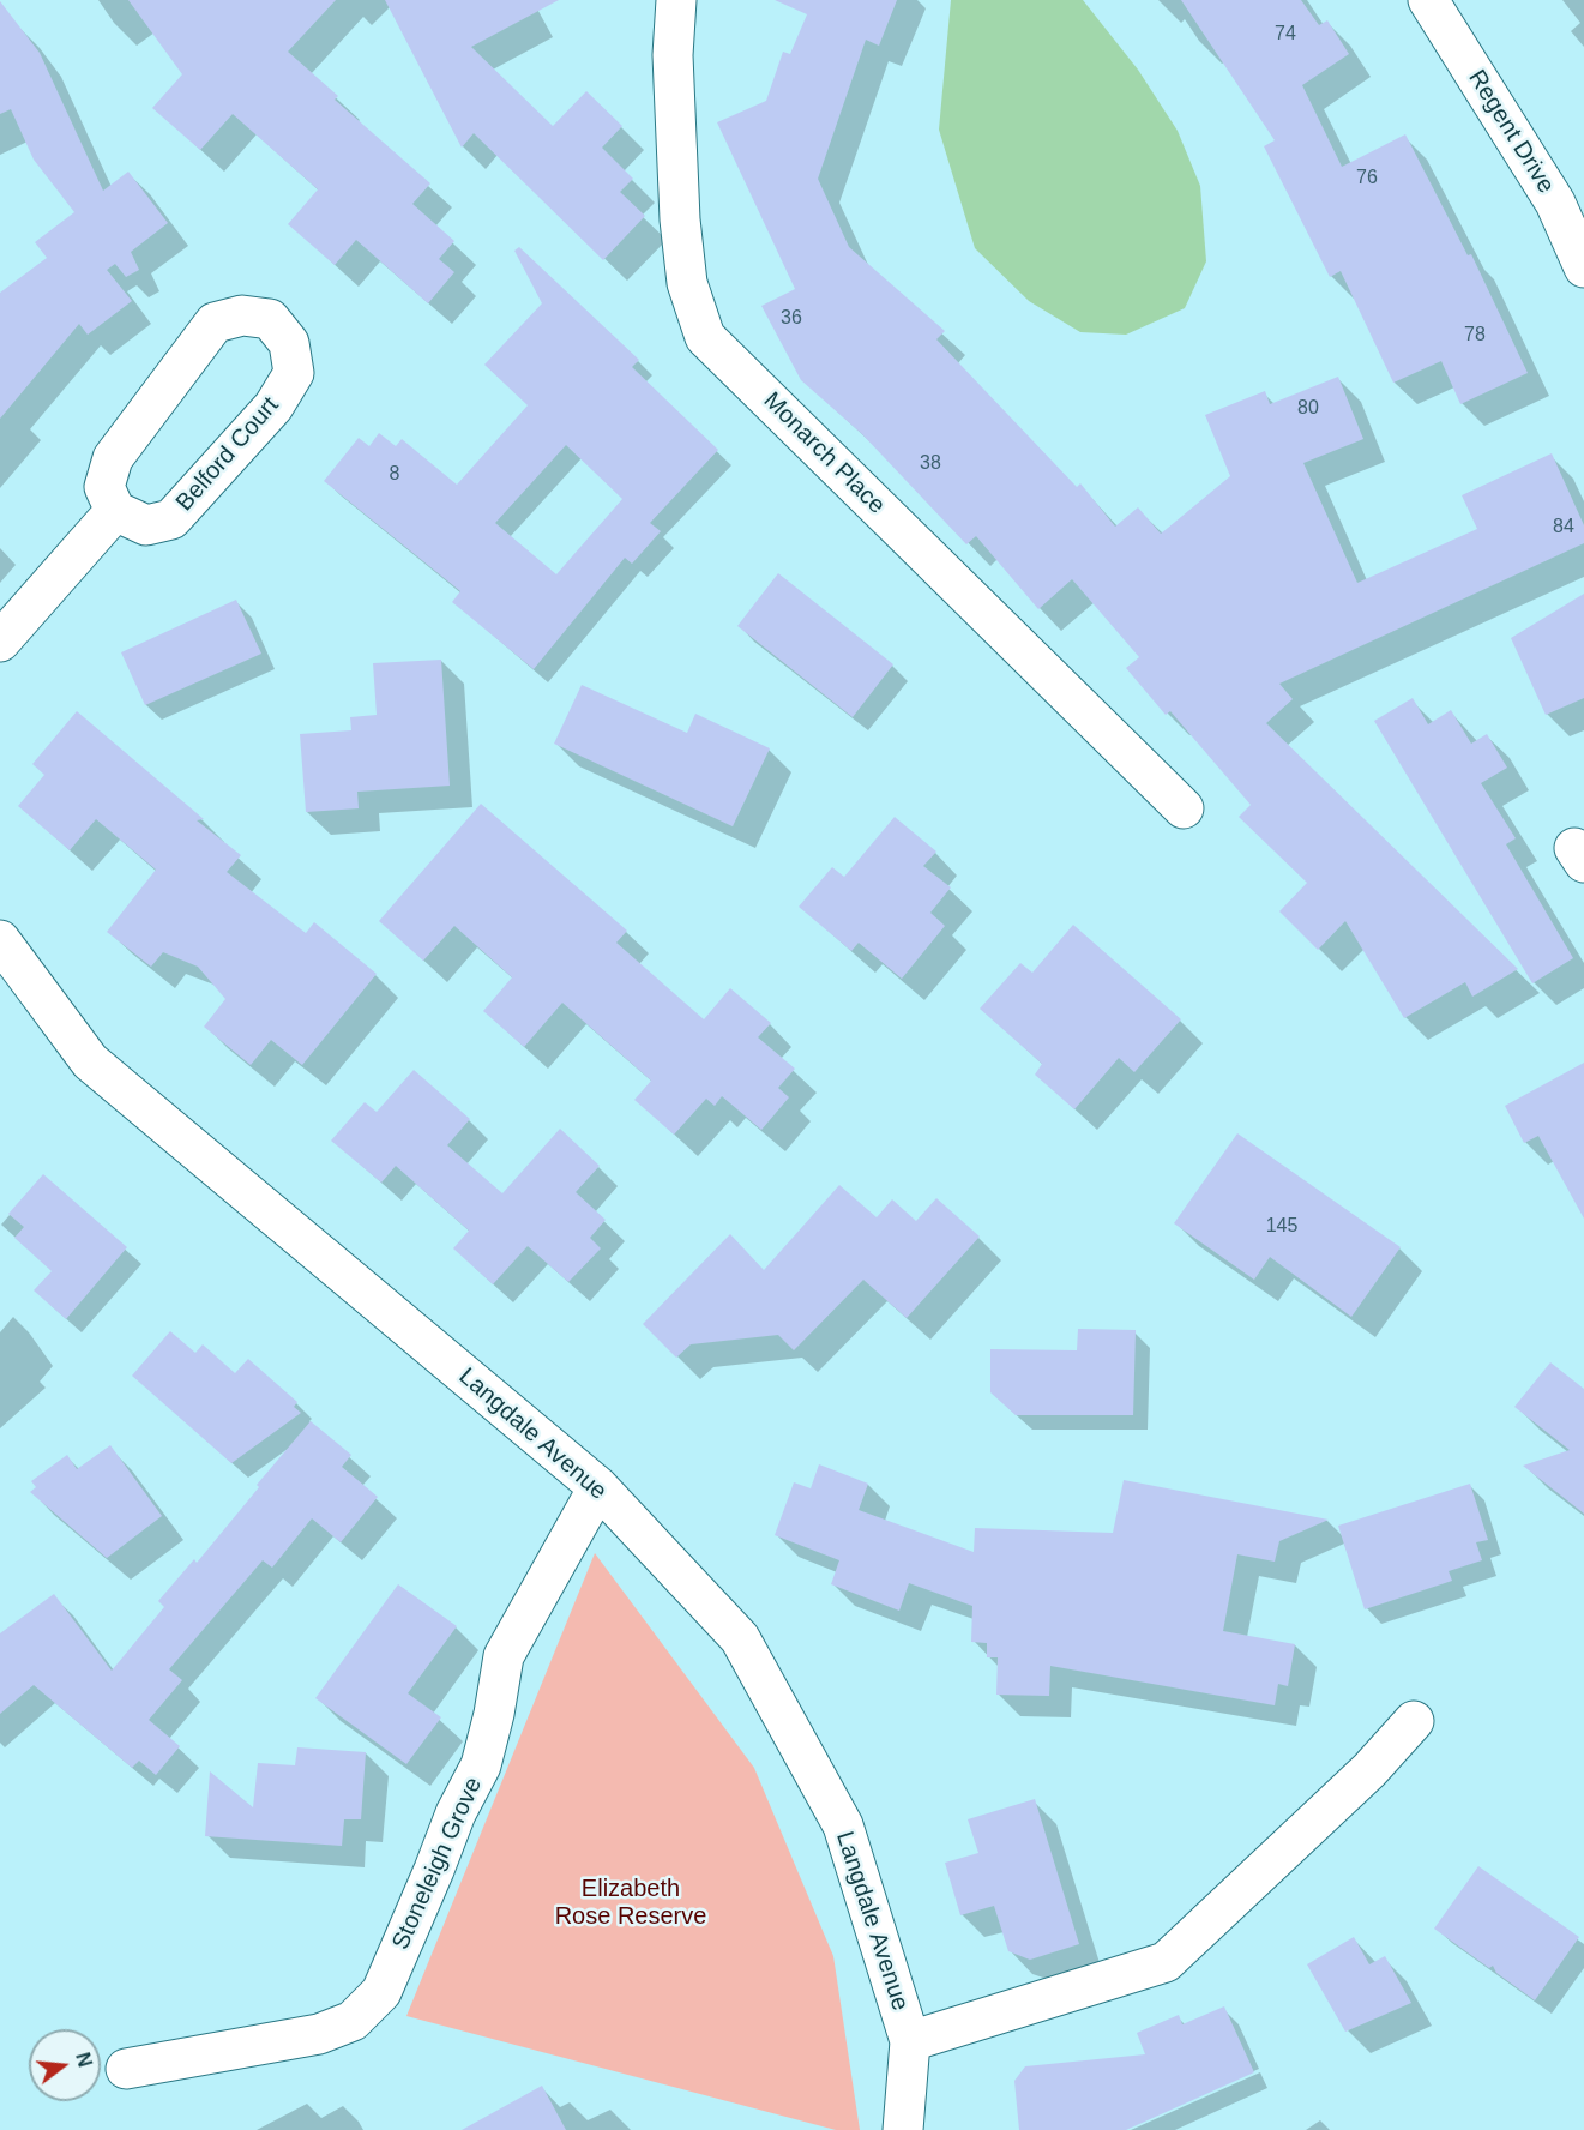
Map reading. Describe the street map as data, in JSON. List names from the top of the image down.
{
  "streets": {
    "street": [
      "Regent Drive",
      "Monarch Place",
      "Belford Court",
      "Langdale Avenue",
      "Stoneleigh Grove"
    ]
  },
  "crossings": [
    ["Langdale Avenue", "Stoneleigh Grove"]
  ],
  "parks": ["Elizabeth Rose Reserve"],
  "house_numbers": [
    "74",
    "76",
    "36",
    "78",
    "80",
    "38",
    "8",
    "84",
    "145"
  ],
  "north": "right"
}
